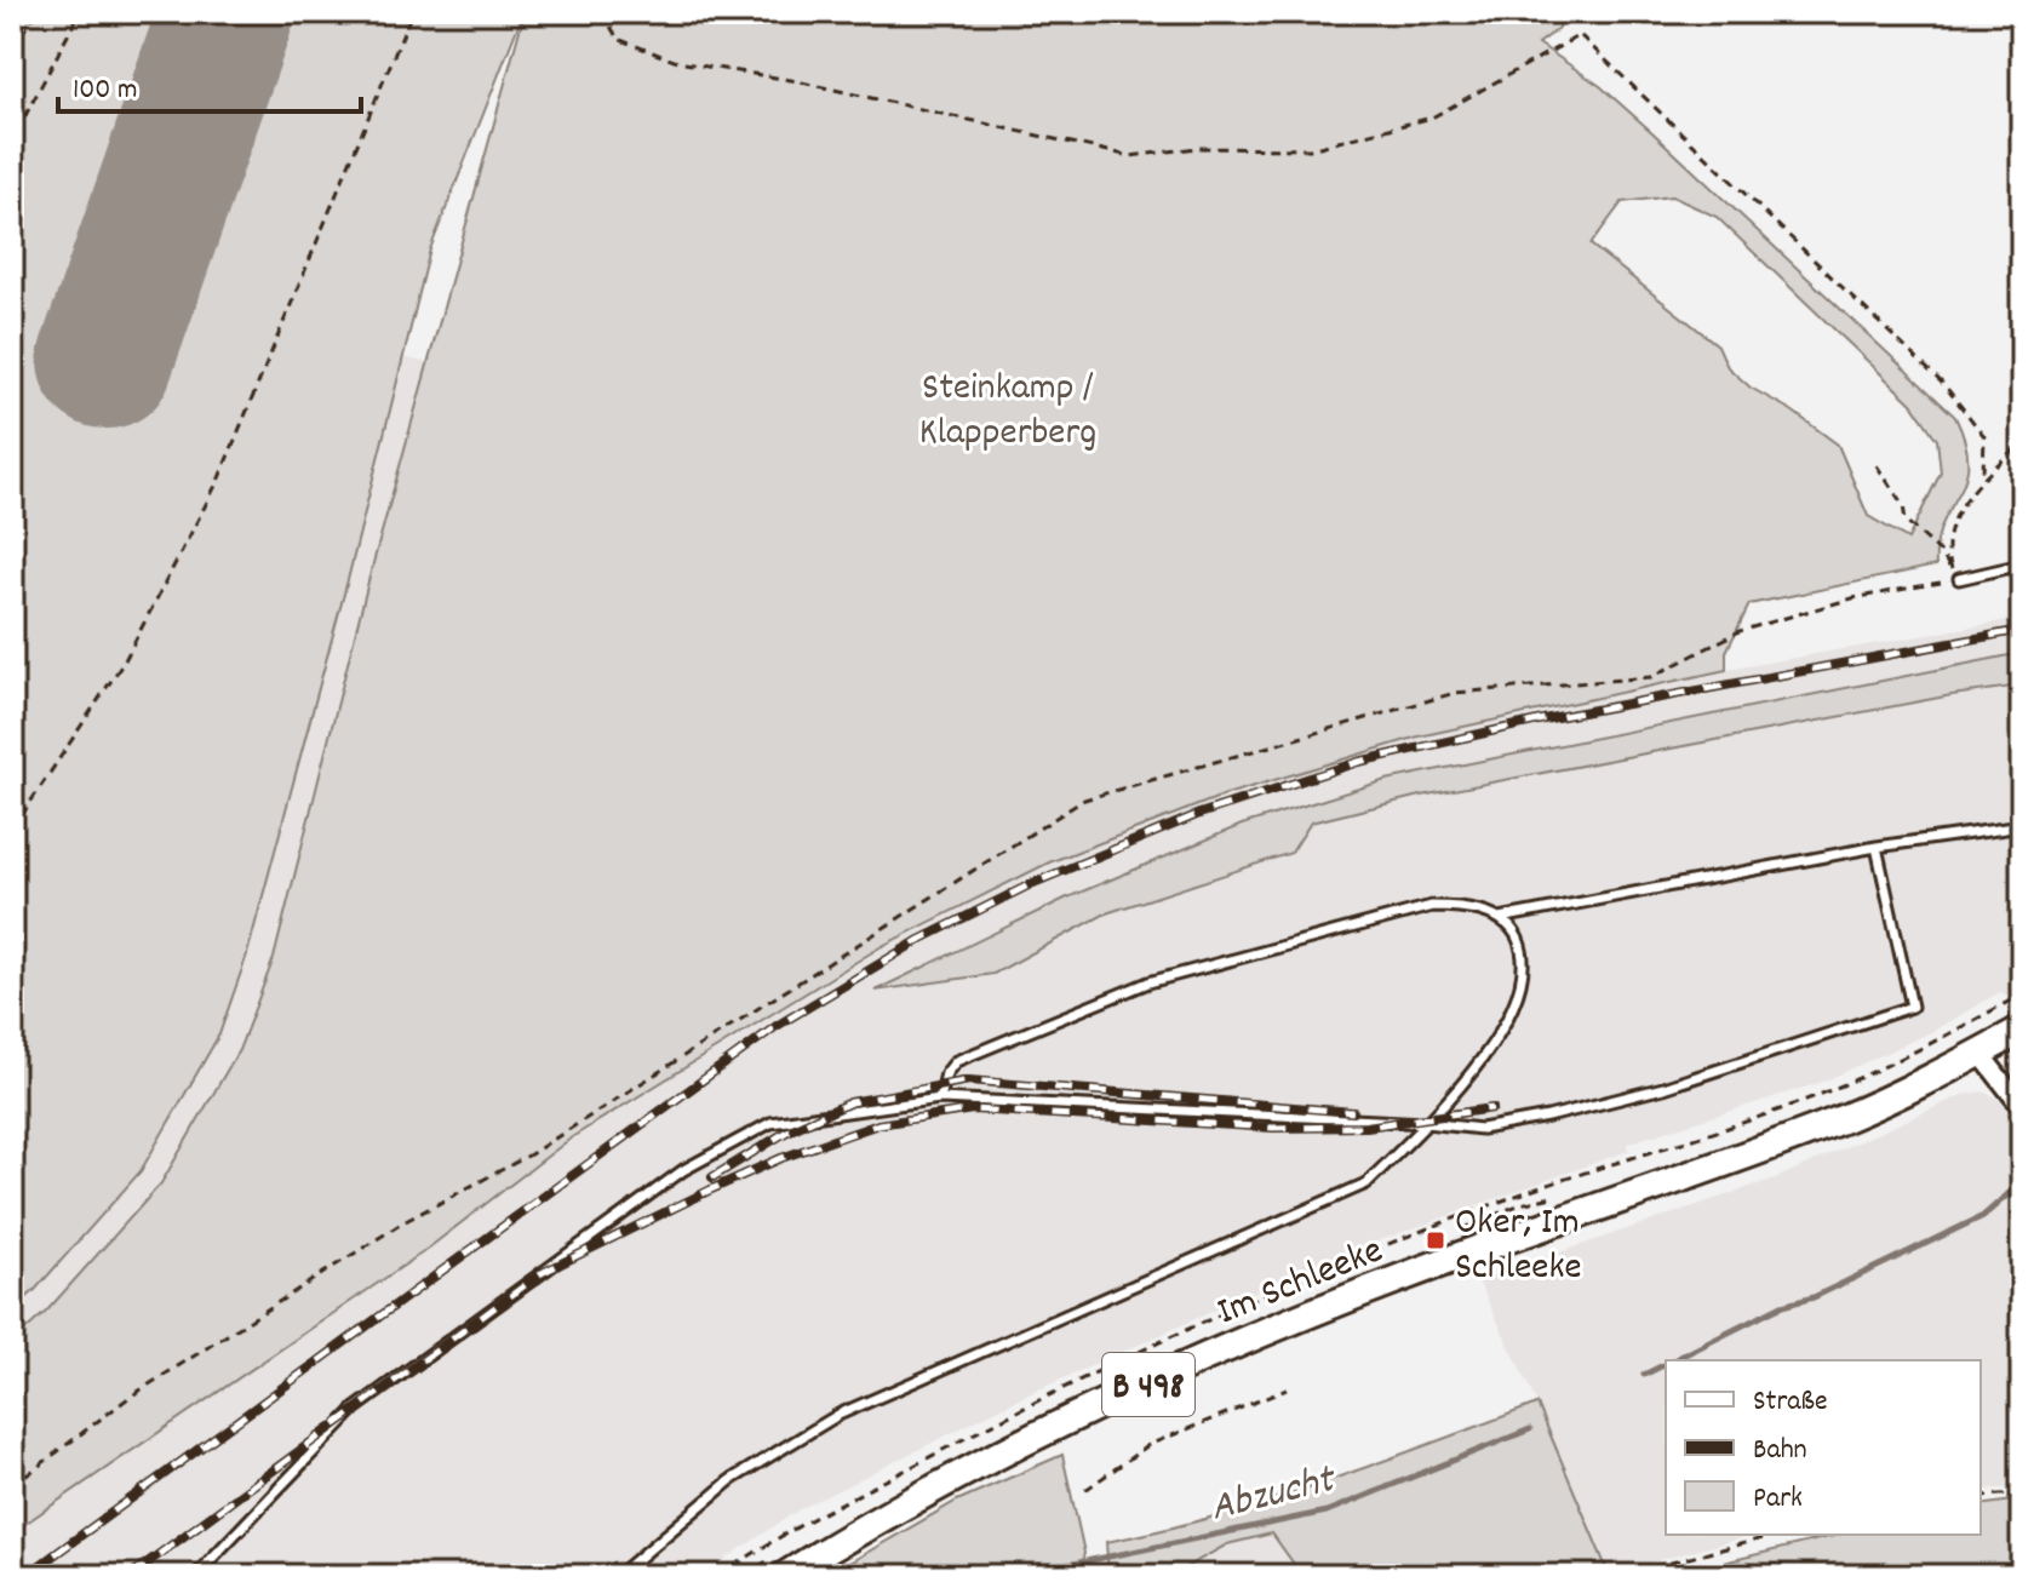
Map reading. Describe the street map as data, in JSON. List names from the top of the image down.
{
  "streets": {
    "main road": ["Im Schleeke", "B 498"]
  },
  "water": ["Abzucht"],
  "parks": ["Steinkamp / Klapperberg"],
  "places": {
    "transit": ["Oker, Im Schleeke"]
  },
  "legend": ["Straße", "Bahn", "Park"],
  "scale_bar": "100 m"
}
